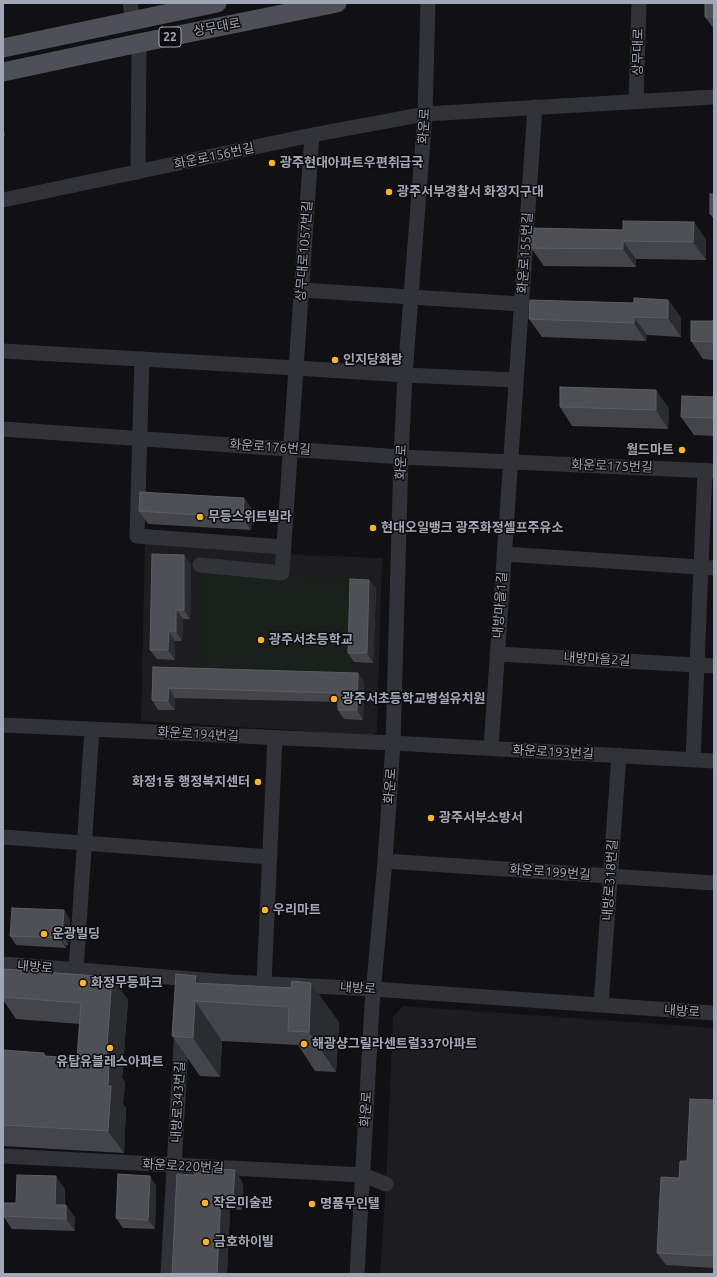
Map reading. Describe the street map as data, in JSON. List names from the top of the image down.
{
  "streets": {
    "main road": ["상무대로", "22"],
    "street": [
      "화운로",
      "화운로156번길",
      "상무대로1057번길",
      "화운로155번길",
      "화운로176번길",
      "화운로175번길",
      "내방마을1길",
      "내방마을2길",
      "화운로194번길",
      "화운로193번길",
      "화운로199번길",
      "내방로318번길",
      "내방로",
      "내방로343번길",
      "화운로220번길"
    ]
  },
  "crossings": [
    ["화운로", "화운로156번길"],
    ["화운로", "화운로176번길"],
    ["화운로", "화운로175번길"],
    ["화운로", "화운로194번길"],
    ["화운로", "화운로193번길"],
    ["화운로", "화운로199번길"],
    ["화운로", "내방로"],
    ["화운로", "화운로220번길"],
    ["화운로156번길", "상무대로1057번길"],
    ["상무대로1057번길", "화운로176번길"],
    ["화운로176번길", "화운로175번길"],
    ["화운로175번길", "내방마을1길"],
    ["내방마을1길", "내방마을2길"],
    ["내방마을1길", "화운로193번길"],
    ["화운로194번길", "화운로193번길"],
    ["화운로193번길", "내방로318번길"],
    ["화운로199번길", "내방로318번길"],
    ["내방로318번길", "내방로"],
    ["내방로343번길", "화운로220번길"]
  ],
  "places": [
    "광주현대아파트우편취급국",
    "광주서부경찰서 화정지구대",
    "인지당화랑",
    "월드마트",
    "무등스위트빌라",
    "현대오일뱅크 광주화정셀프주유소",
    "광주서초등학교",
    "광주서초등학교병설유치원",
    "화정1동 행정복지센터",
    "광주서부소방서",
    "우리마트",
    "운광빌딩",
    "화정무등파크",
    "해광샹그릴라센트럴337아파트",
    "유탑유블레스아파트",
    "작은미술관",
    "명품무인텔",
    "금호하이빌"
  ]
}
